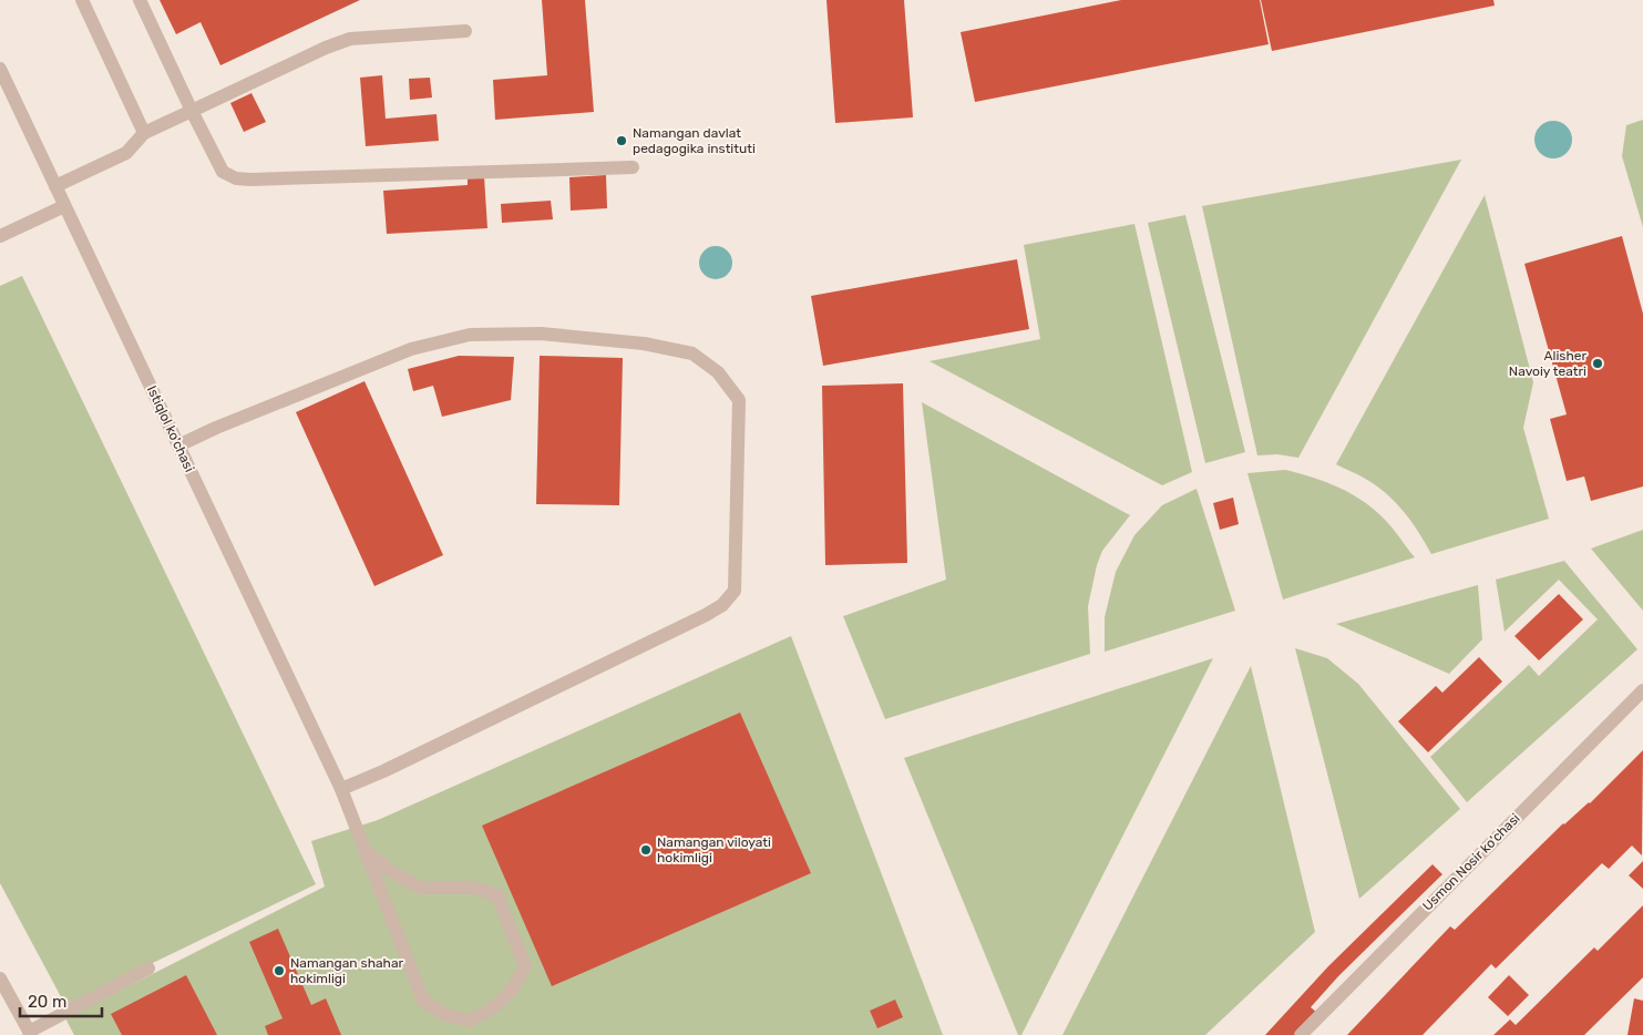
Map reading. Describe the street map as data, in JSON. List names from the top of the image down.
{
  "streets": {
    "street": ["Istiqlol ko'chasi", "Usmon Nosir ko'chasi"]
  },
  "places": [
    "Namangan davlat pedagogika instituti",
    "Alisher Navoiy teatri",
    "Namangan viloyati hokimligi",
    "Namangan shahar hokimligi"
  ],
  "scale_bar": "20 m"
}
